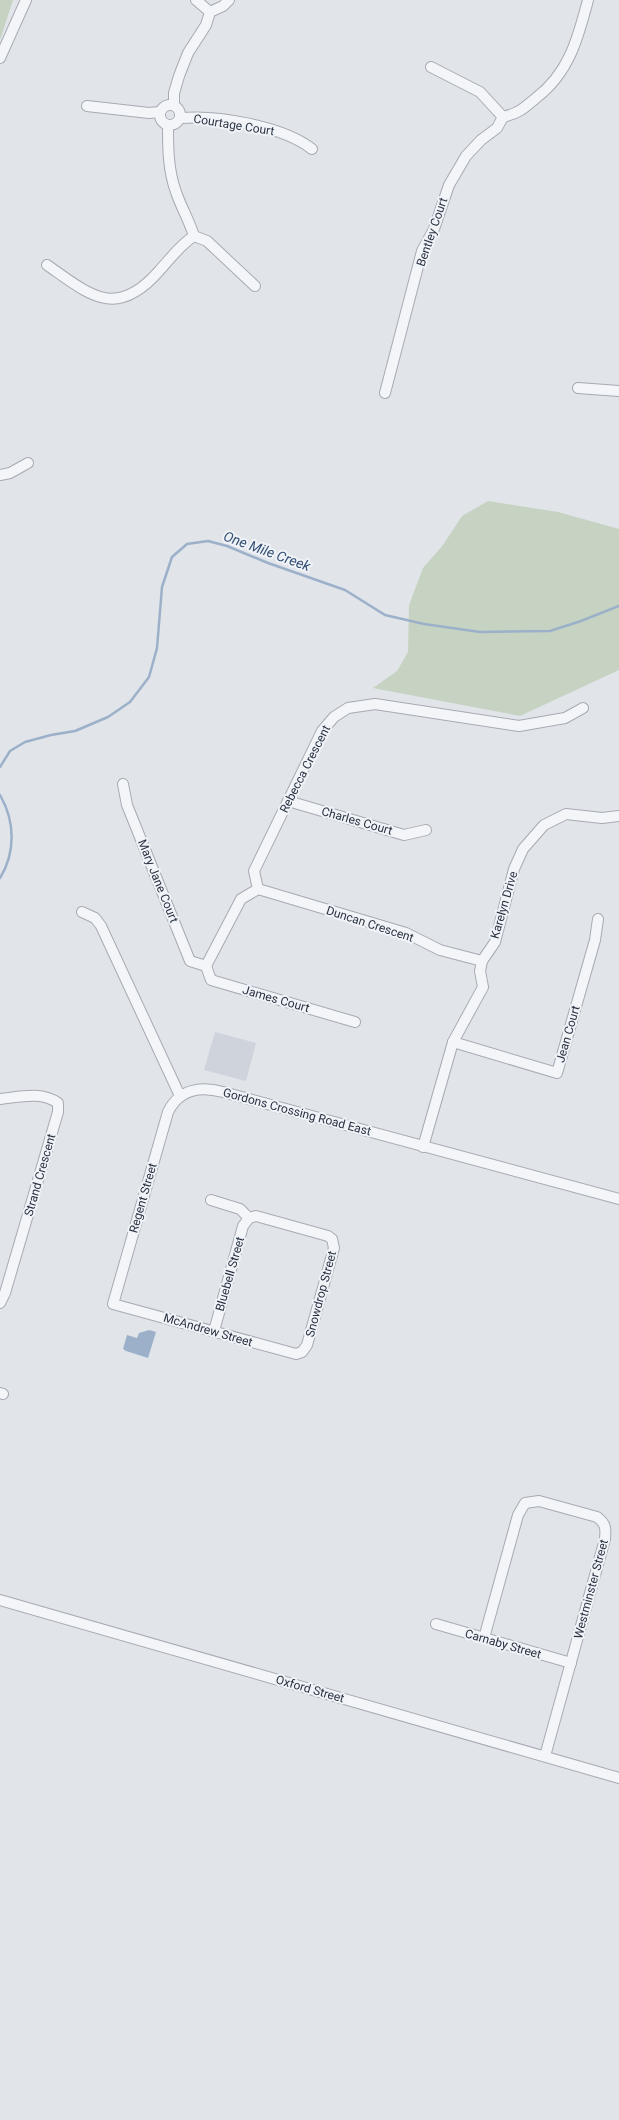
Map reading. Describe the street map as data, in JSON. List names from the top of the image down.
{
  "streets": {
    "street": [
      "Courtage Court",
      "Bentley Court",
      "Rebecca Crescent",
      "Charles Court",
      "Mary Jane Court",
      "Karelyn Drive",
      "Duncan Crescent",
      "James Court",
      "Jean Court",
      "Gordons Crossing Road East",
      "Strand Crescent",
      "Regent Street",
      "Bluebell Street",
      "Snowdrop Street",
      "McAndrew Street",
      "Westminster Street",
      "Carnaby Street",
      "Oxford Street"
    ]
  },
  "crossings": [
    ["Rebecca Crescent", "Charles Court"],
    ["Rebecca Crescent", "Duncan Crescent"],
    ["Mary Jane Court", "James Court"],
    ["Karelyn Drive", "Duncan Crescent"],
    ["Gordons Crossing Road East", "Regent Street"],
    ["Regent Street", "McAndrew Street"],
    ["Bluebell Street", "Snowdrop Street"],
    ["Bluebell Street", "McAndrew Street"],
    ["Snowdrop Street", "McAndrew Street"],
    ["Westminster Street", "Carnaby Street"],
    ["Westminster Street", "Oxford Street"]
  ],
  "water": ["One Mile Creek"]
}
